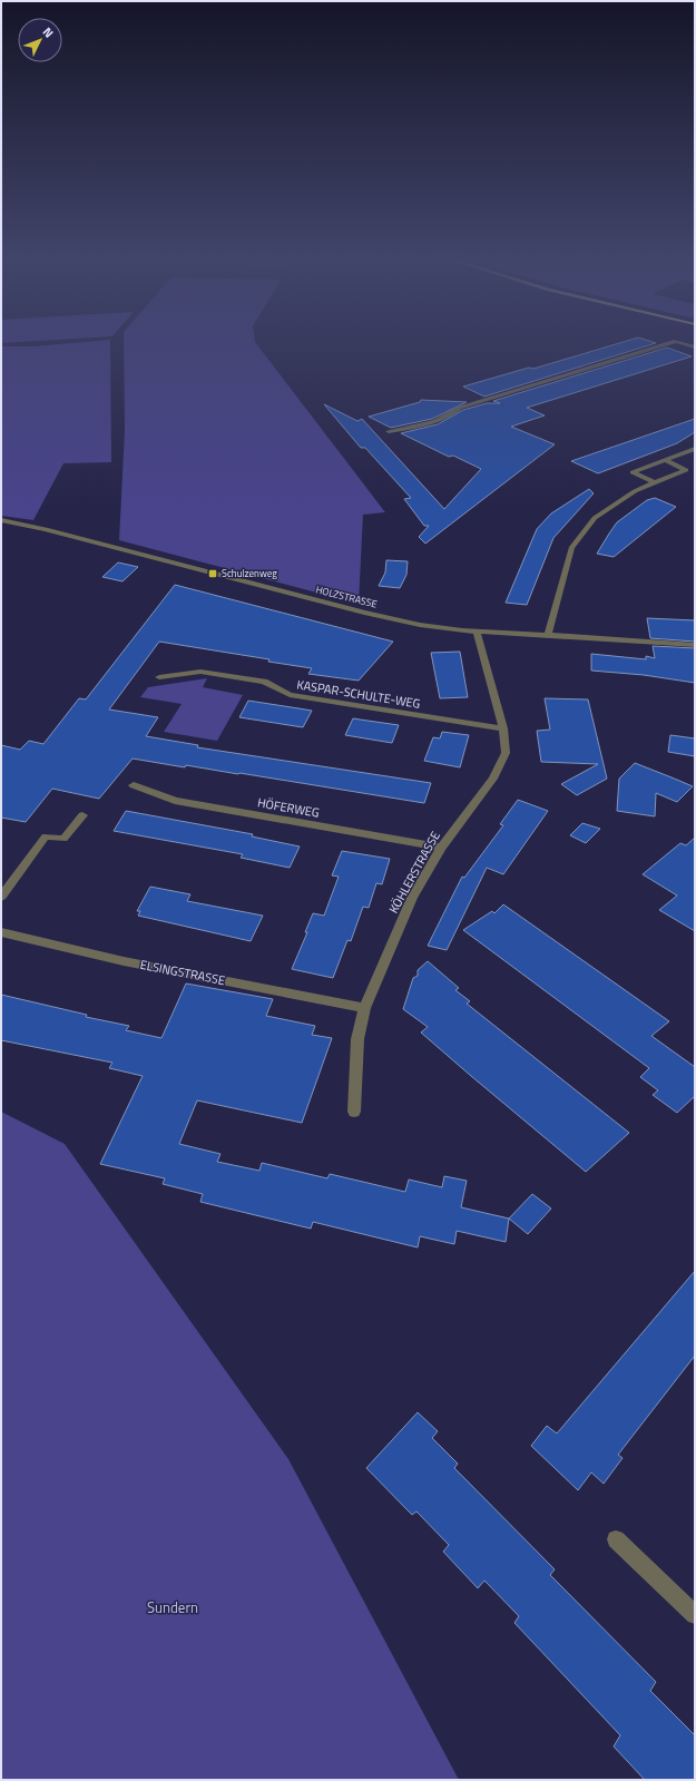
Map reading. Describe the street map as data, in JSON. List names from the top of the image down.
{
  "streets": {
    "street": [
      "HOLZSTRASSE",
      "KASPAR-SCHULTE-WEG",
      "HÖFERWEG",
      "KÖHLERSTRASSE",
      "ELSINGSTRASSE"
    ]
  },
  "crossings": [
    ["HOLZSTRASSE", "KÖHLERSTRASSE"],
    ["KASPAR-SCHULTE-WEG", "KÖHLERSTRASSE"],
    ["HÖFERWEG", "KÖHLERSTRASSE"],
    ["KÖHLERSTRASSE", "ELSINGSTRASSE"]
  ],
  "parks": ["Sundern"],
  "places": {
    "transit": ["Schulzenweg"]
  },
  "north": "top right"
}
